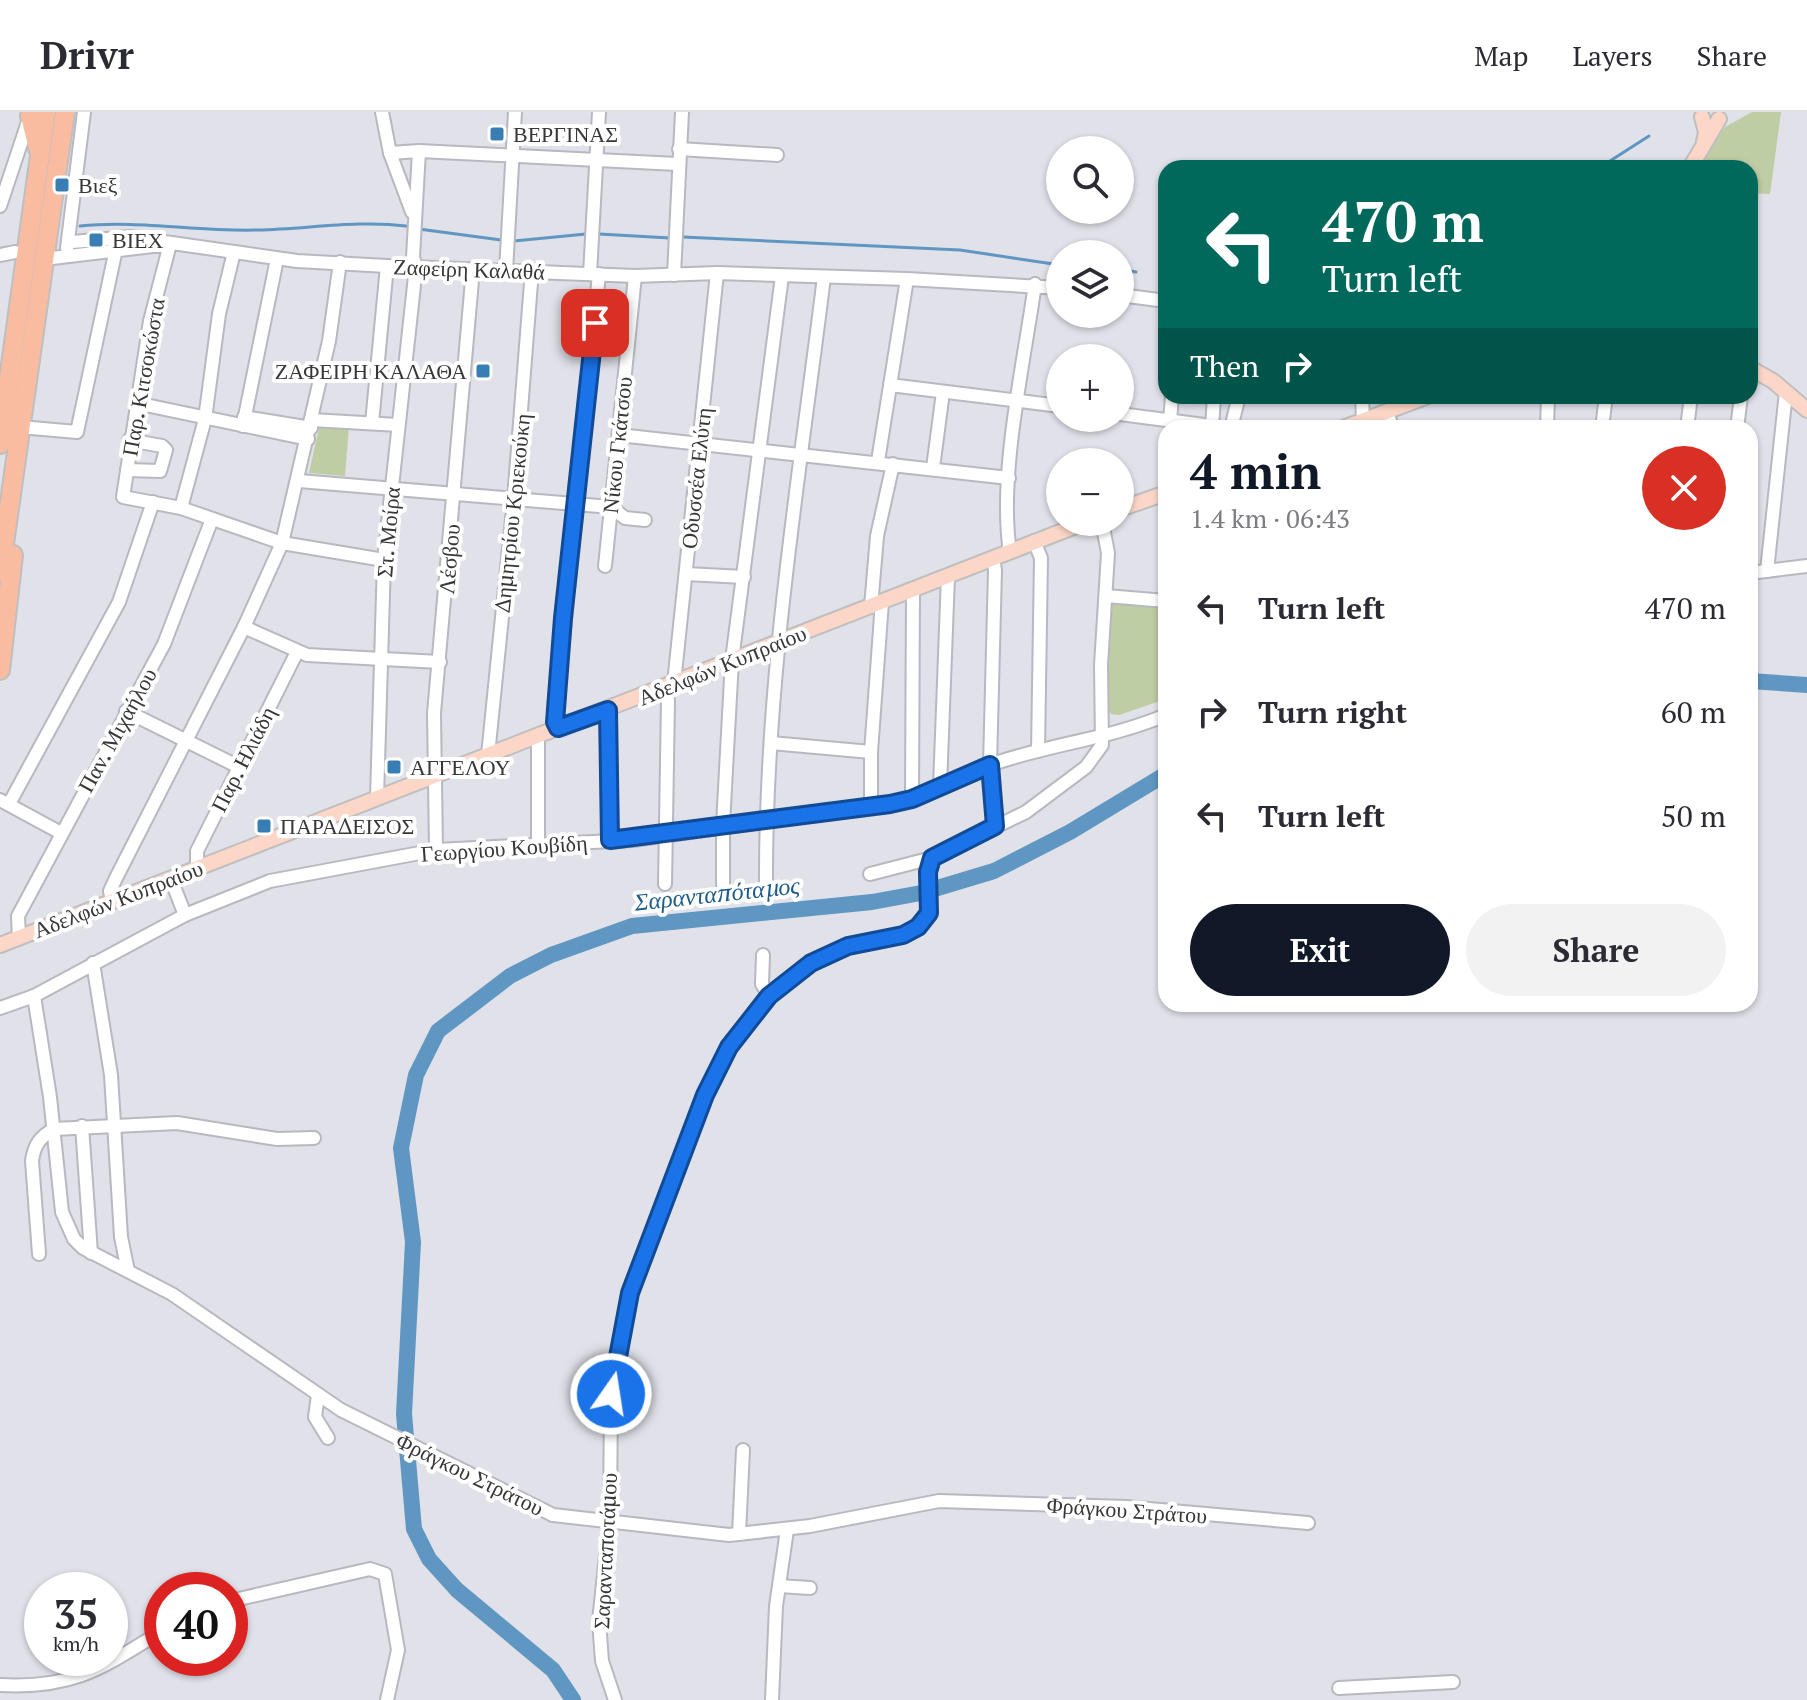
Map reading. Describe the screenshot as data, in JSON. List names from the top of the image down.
{
  "streets": {
    "main road": ["Αδελφών Κυπραίου"],
    "street": [
      "Ζαφείρη Καλαθά",
      "Παρ. Κιτσοκώστα",
      "Νίκου Γκάτσου",
      "Οδυσσέα Ελύτη",
      "Δημητρίου Κριεκούκη",
      "Στ. Μοίρα",
      "Λέσβου",
      "Παν. Μιχαήλου",
      "Παρ. Ηλιάδη",
      "Γεωργίου Κουβίδη",
      "Φράγκου Στράτου",
      "Σαρανταποτάμου"
    ]
  },
  "crossings": [
    ["Ζαφείρη Καλαθά", "Παρ. Κιτσοκώστα"],
    ["Ζαφείρη Καλαθά", "Νίκου Γκάτσου"],
    ["Ζαφείρη Καλαθά", "Οδυσσέα Ελύτη"],
    ["Ζαφείρη Καλαθά", "Δημητρίου Κριεκούκη"],
    ["Ζαφείρη Καλαθά", "Στ. Μοίρα"],
    ["Ζαφείρη Καλαθά", "Λέσβου"],
    ["Οδυσσέα Ελύτη", "Αδελφών Κυπραίου"],
    ["Οδυσσέα Ελύτη", "Γεωργίου Κουβίδη"],
    ["Δημητρίου Κριεκούκη", "Αδελφών Κυπραίου"],
    ["Στ. Μοίρα", "Αδελφών Κυπραίου"],
    ["Λέσβου", "Αδελφών Κυπραίου"],
    ["Λέσβου", "Γεωργίου Κουβίδη"],
    ["Αδελφών Κυπραίου", "Παν. Μιχαήλου"],
    ["Αδελφών Κυπραίου", "Παρ. Ηλιάδη"],
    ["Γεωργίου Κουβίδη", "Φράγκου Στράτου"],
    ["Φράγκου Στράτου", "Σαρανταποτάμου"]
  ],
  "water": ["Σαρανταπόταμος"],
  "places": {
    "transit": [
      "ΒΕΡΓΙΝΑΣ",
      "Βιεξ",
      "ΒΙΕΧ",
      "ΖΑΦΕΙΡΗ ΚΑΛΑΘΑ",
      "ΑΓΓΕΛΟΥ",
      "ΠΑΡΑΔΕΙΣΟΣ"
    ]
  },
  "page": {
    "header": "Drivr",
    "nav": ["Map", "Layers", "Share"],
    "map_buttons": ["+", "−"],
    "turn": ["470 m", "Turn left"],
    "then": "Then",
    "heading": ["4 min", "1.4 km · 06:43"],
    "list": [
      {
        "name": "Turn left",
        "value": "470 m"
      },
      {
        "name": "Turn right",
        "value": "60 m"
      },
      {
        "name": "Turn left",
        "value": "50 m"
      }
    ],
    "buttons": ["Exit", "Share"],
    "speed": "35 km/h",
    "limit": "40"
  }
}
